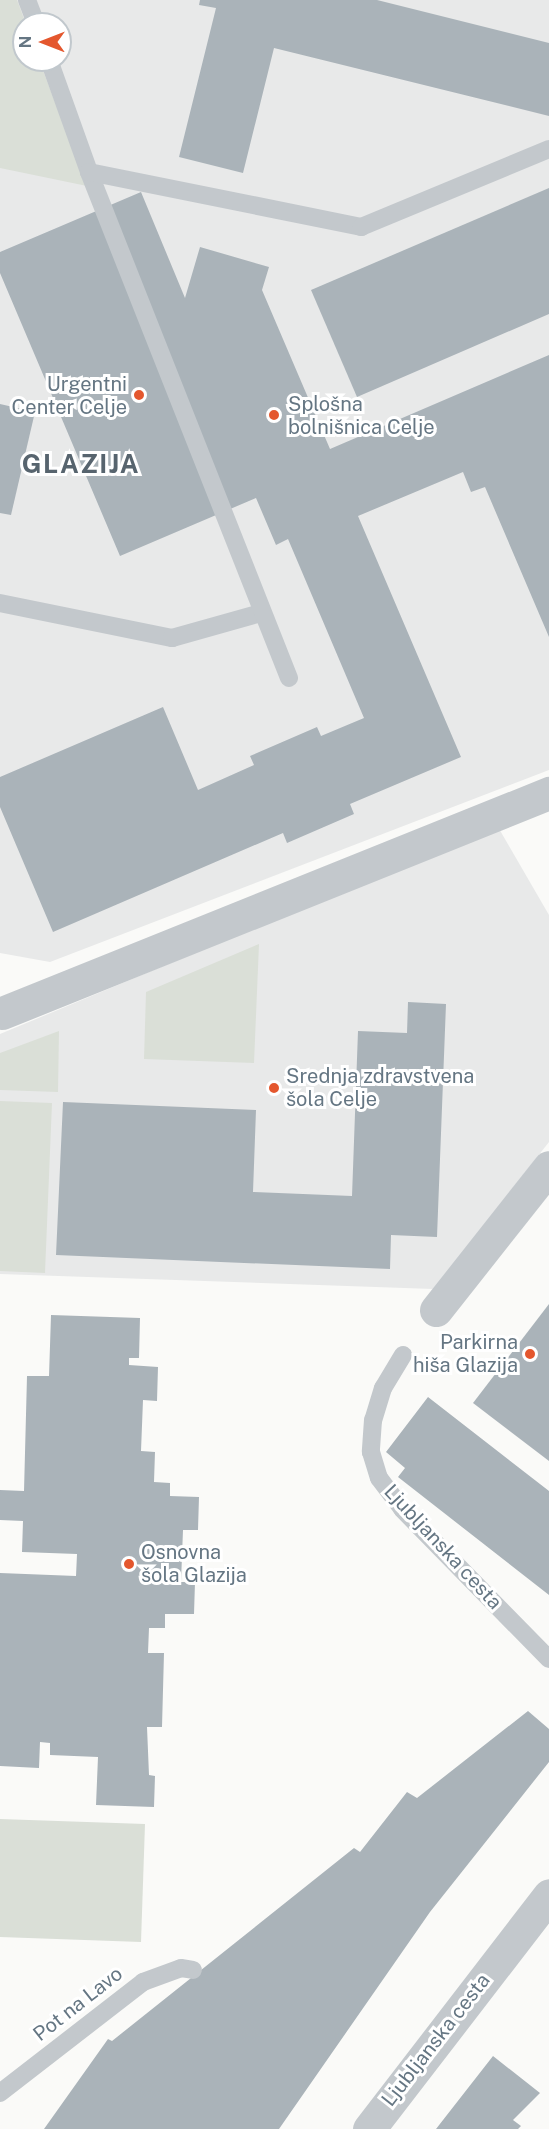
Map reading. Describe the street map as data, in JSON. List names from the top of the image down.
{
  "streets": {
    "street": ["Ljubljanska cesta"],
    "lane": ["Pot na Lavo"]
  },
  "districts": ["GLAZIJA"],
  "places": [
    "Urgentni Center Celje",
    "Splošna bolnišnica Celje",
    "Srednja zdravstvena šola Celje",
    "Parkirna hiša Glazija",
    "Osnovna šola Glazija"
  ],
  "north": "left"
}
